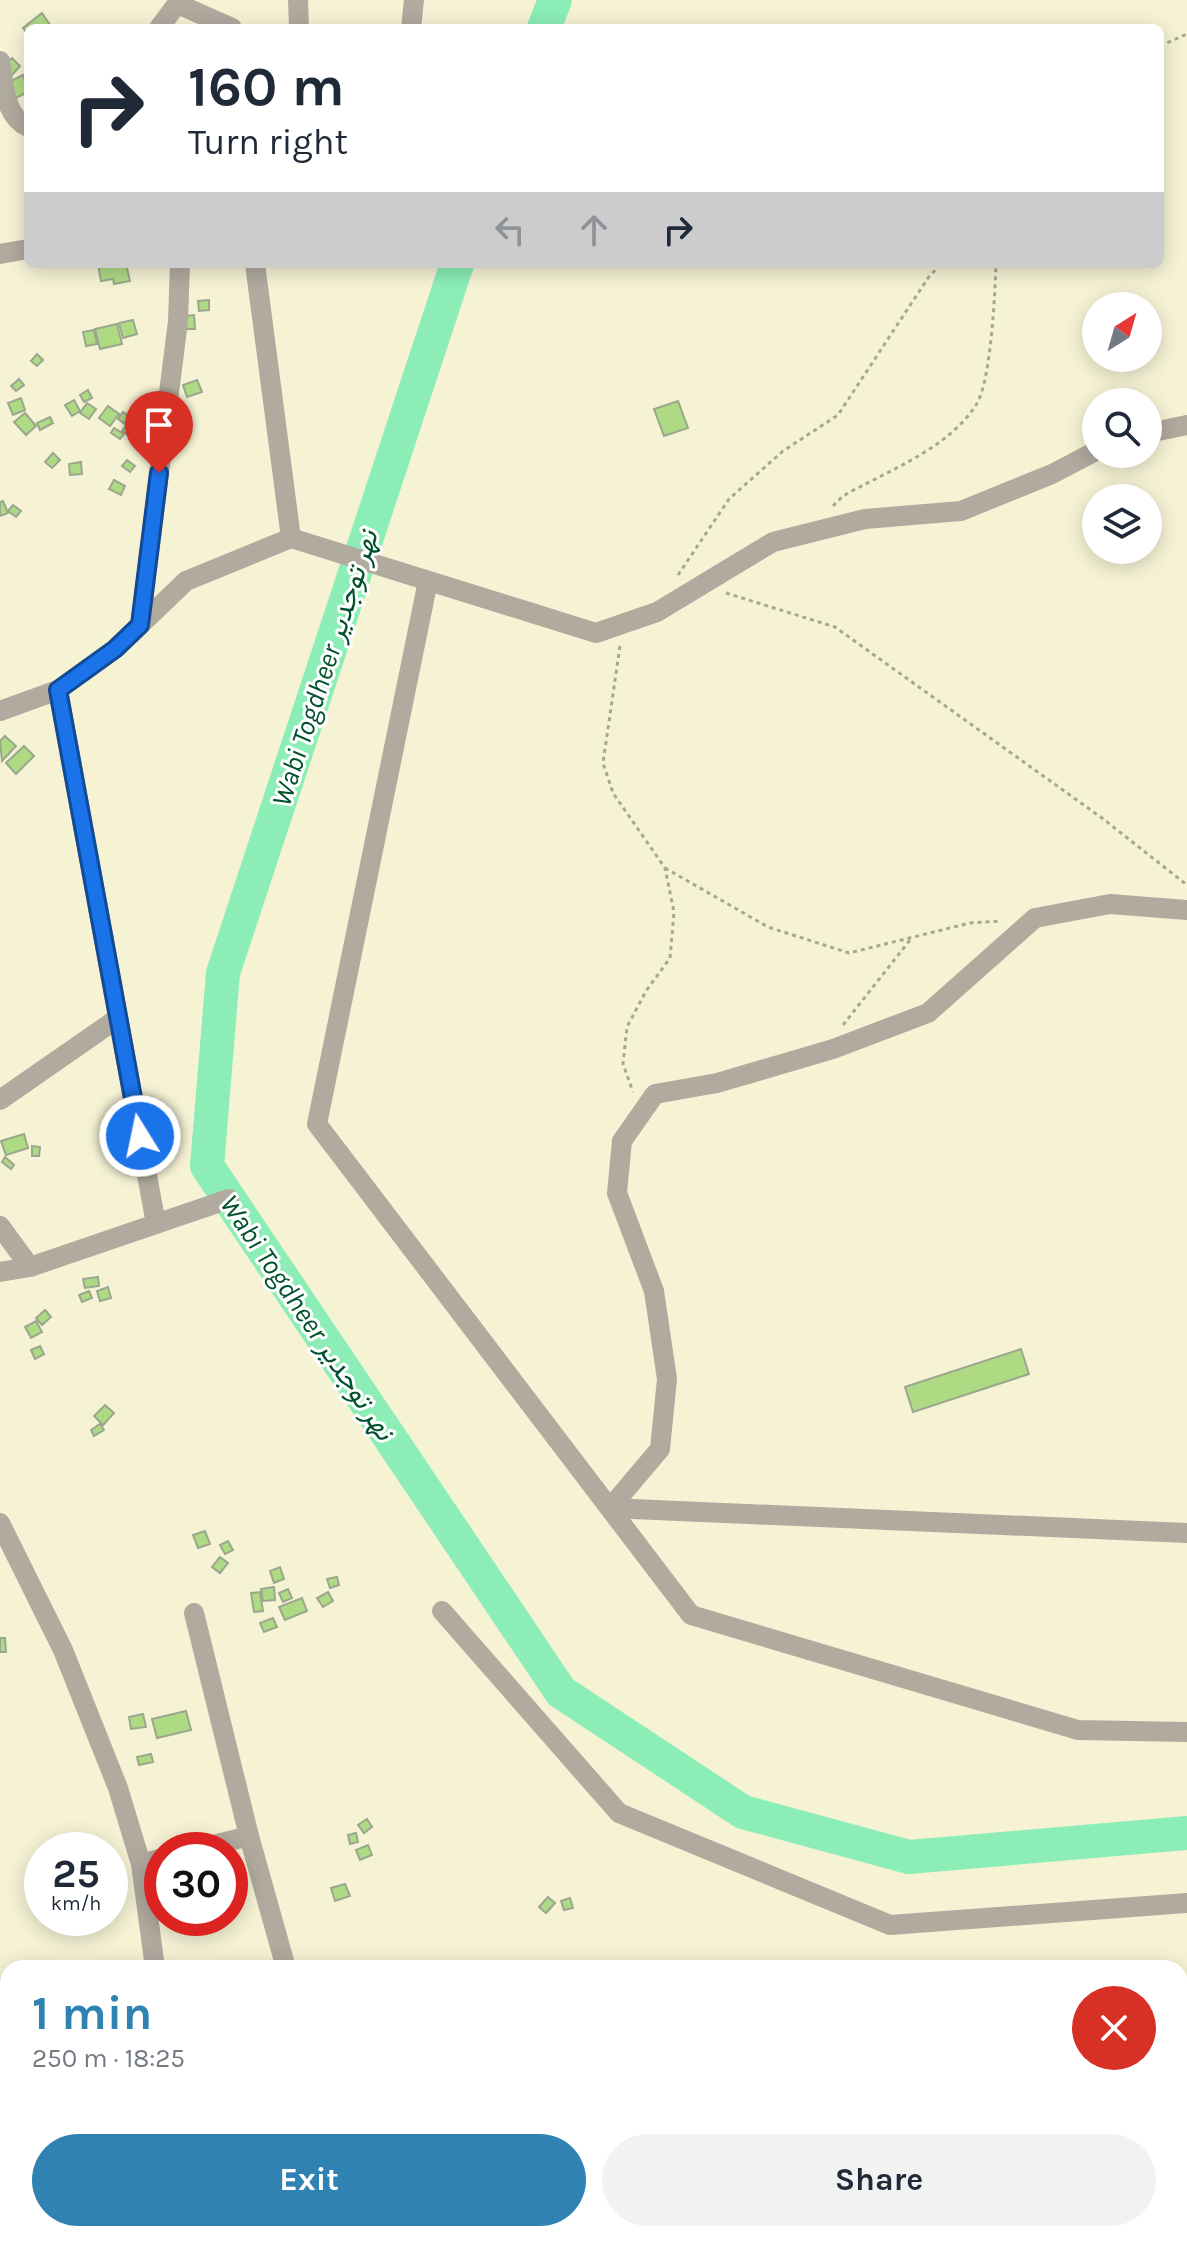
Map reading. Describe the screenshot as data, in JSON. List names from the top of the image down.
{
  "water": ["Wabi Togdheer نهر توجدير"],
  "north": "top right",
  "page": {
    "turn": ["160 m", "Turn right"],
    "speed": "25 km/h",
    "limit": "30",
    "heading": ["1 min", "250 m · 18:25"],
    "buttons": ["Exit", "Share"]
  }
}
